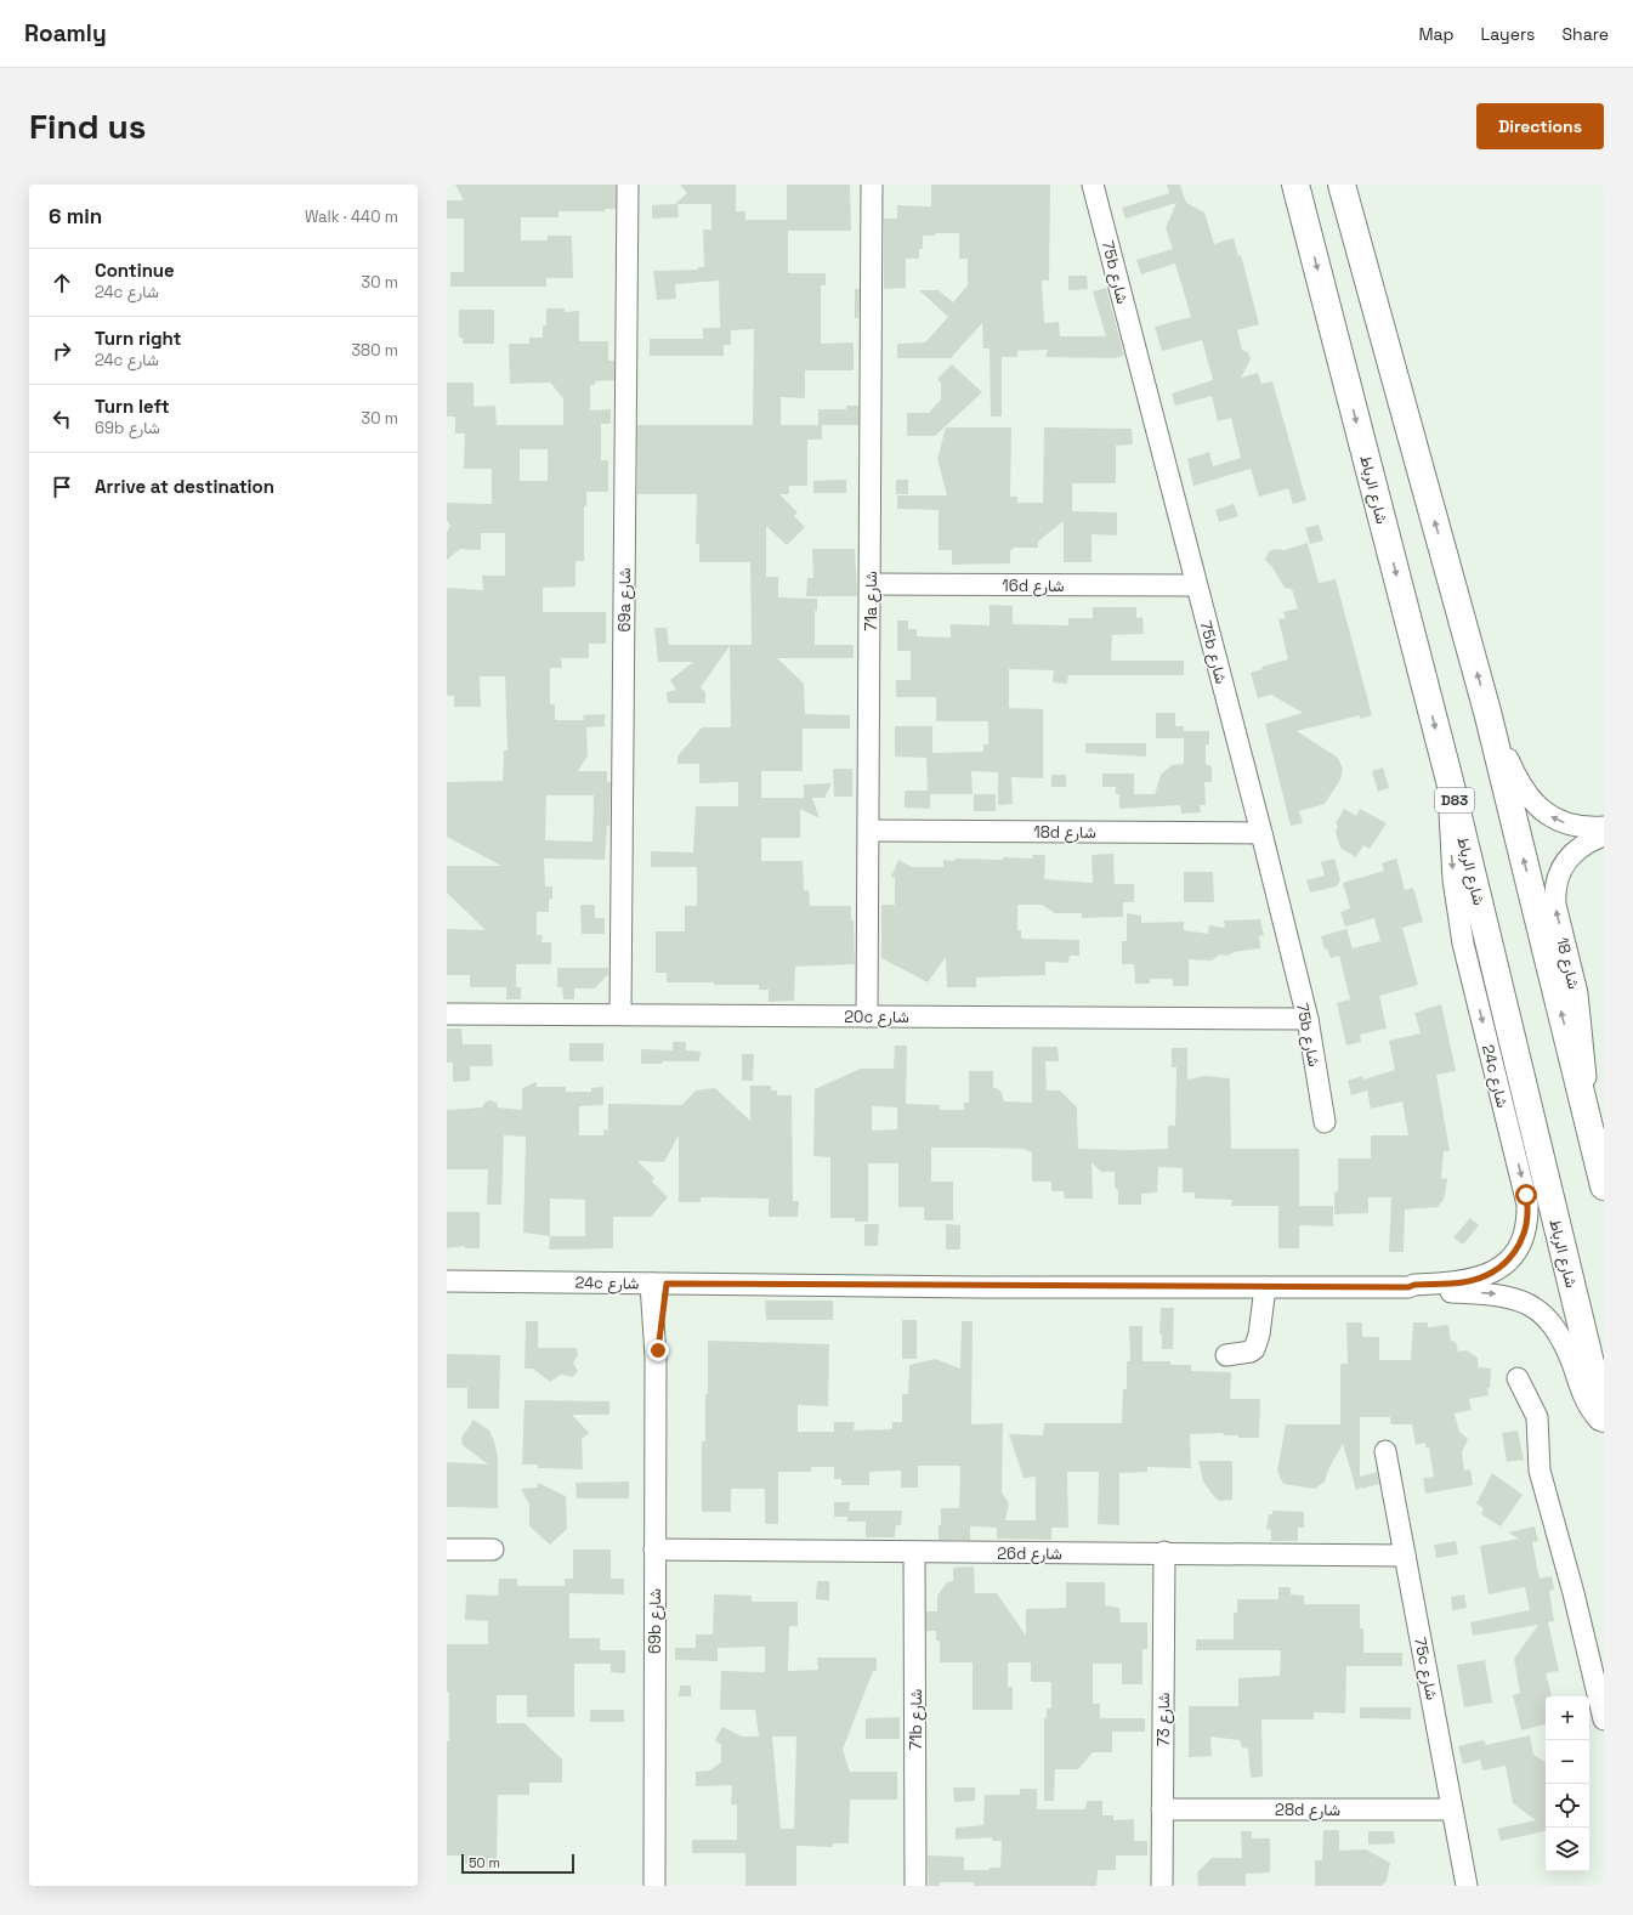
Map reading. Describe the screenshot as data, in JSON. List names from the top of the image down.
{
  "streets": {
    "highway": ["شارع الرباط", "D83"],
    "street": [
      "75b شارع",
      "16d شارع",
      "69a شارع",
      "71a شارع",
      "18d شارع",
      "شارع 18",
      "20c شارع",
      "24c شارع",
      "26d شارع",
      "69b شارع",
      "75c شارع",
      "71b شارع",
      "شارع 73",
      "28d شارع"
    ]
  },
  "crossings": [
    ["75b شارع", "16d شارع"],
    ["75b شارع", "18d شارع"],
    ["75b شارع", "20c شارع"],
    ["شارع الرباط", "24c شارع"],
    ["16d شارع", "71a شارع"],
    ["69a شارع", "20c شارع"],
    ["71a شارع", "18d شارع"],
    ["71a شارع", "20c شارع"],
    ["24c شارع", "69b شارع"],
    ["26d شارع", "69b شارع"],
    ["26d شارع", "75c شارع"],
    ["26d شارع", "71b شارع"],
    ["26d شارع", "شارع 73"],
    ["75c شارع", "28d شارع"],
    ["شارع 73", "28d شارع"]
  ],
  "one_way": ["شارع 18"],
  "scale_bar": "50 m",
  "page": {
    "header": "Roamly",
    "nav": ["Map", "Layers", "Share"],
    "buttons": "Directions",
    "title": "Find us",
    "heading": ["6 min", "Walk · 440 m"],
    "list": [
      ["Continue", "24c شارع", "30 m"],
      ["Turn right", "24c شارع", "380 m"],
      ["Turn left", "69b شارع", "30 m"],
      "Arrive at destination"
    ],
    "map_buttons": ["+", "−"],
    "scale": "50 m"
  }
}
